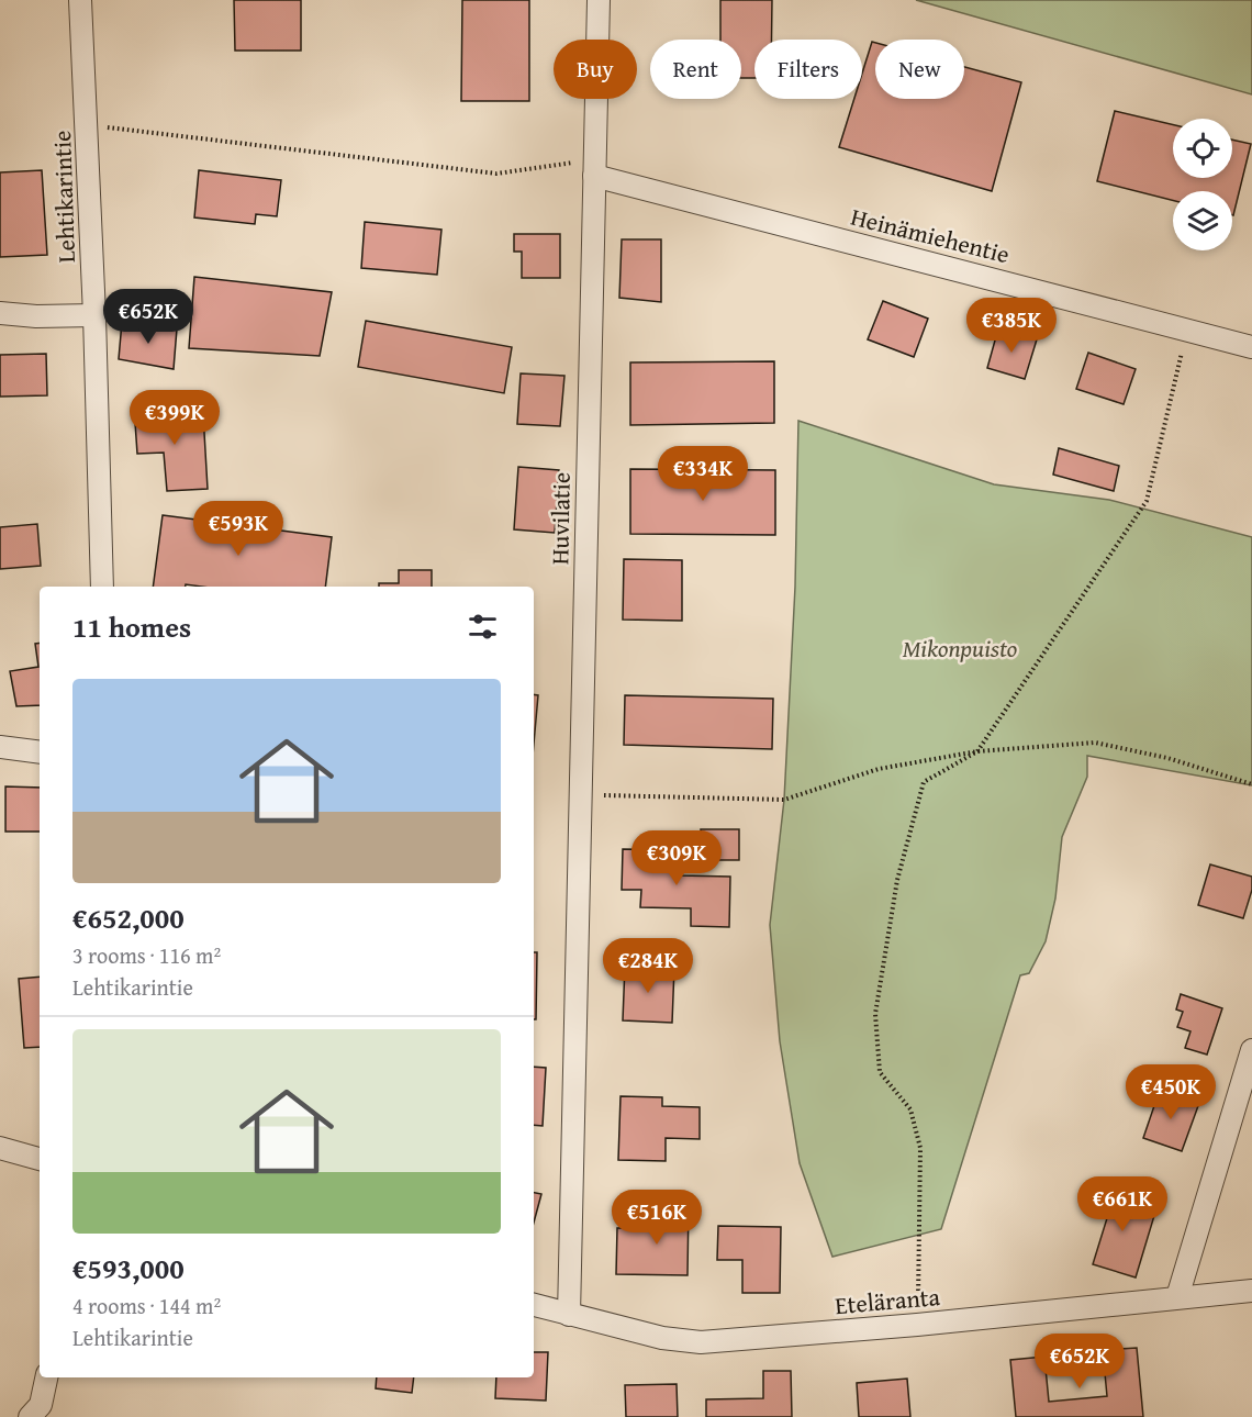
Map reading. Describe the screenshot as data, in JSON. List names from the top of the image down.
{
  "streets": {
    "street": [
      "Lehtikarintie",
      "Heinämiehentie",
      "Huvilatie",
      "Eteläranta"
    ]
  },
  "crossings": [
    ["Heinämiehentie", "Huvilatie"],
    ["Huvilatie", "Eteläranta"]
  ],
  "parks": ["Mikonpuisto"],
  "page": {
    "chip": [
      "Buy",
      "Rent",
      "Filters",
      "New"
    ],
    "price": [
      "€652K",
      "€385K",
      "€399K",
      "€334K",
      "€593K",
      "€309K",
      "€284K",
      "€450K",
      "€661K",
      "€516K",
      "€652K"
    ],
    "heading": "11 homes",
    "list": [
      {
        "name": "€652,000",
        "note": "3 rooms · 116 m² · Lehtikarintie"
      },
      {
        "name": "€593,000",
        "note": "4 rooms · 144 m² · Lehtikarintie"
      }
    ]
  }
}
